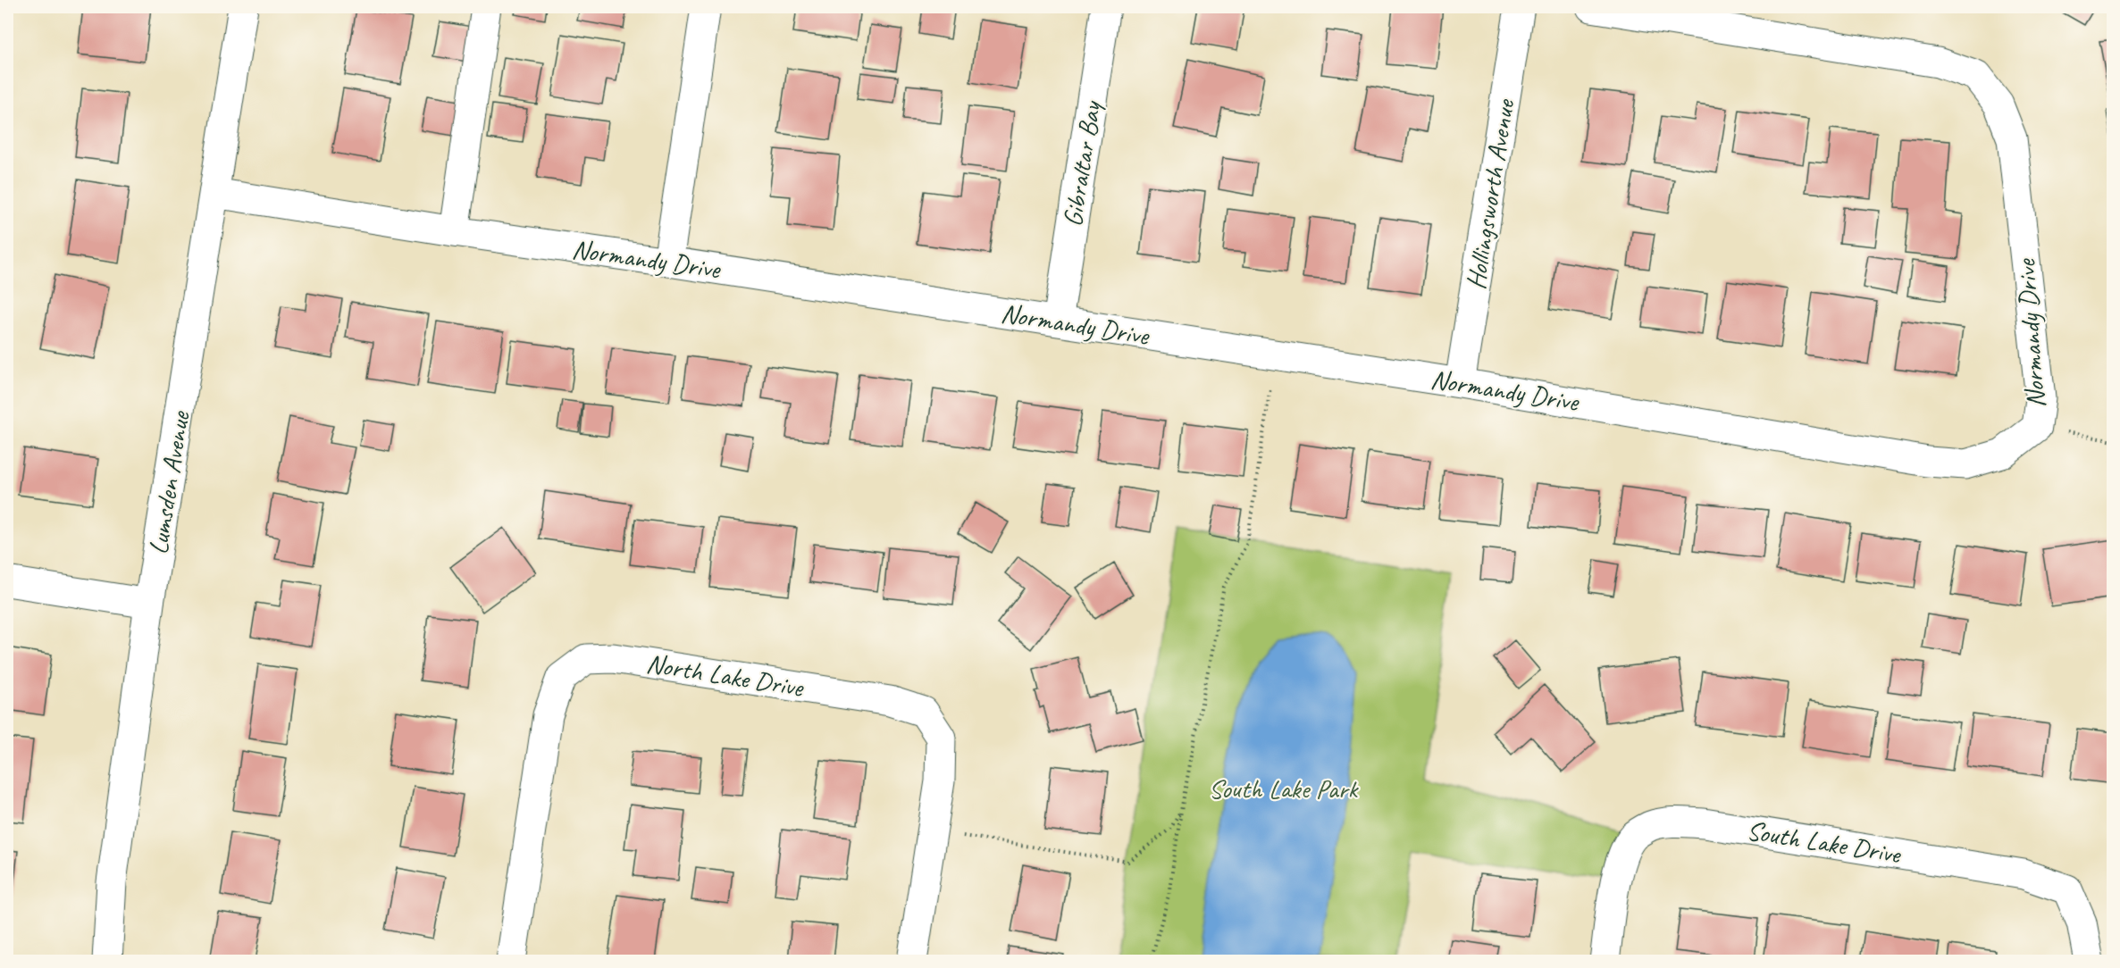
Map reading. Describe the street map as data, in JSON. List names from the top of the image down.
{
  "streets": {
    "street": [
      "Gibraltar Bay",
      "Hollingsworth Avenue",
      "Normandy Drive",
      "Lumsden Avenue",
      "North Lake Drive",
      "South Lake Drive"
    ]
  },
  "crossings": [
    ["Gibraltar Bay", "Normandy Drive"],
    ["Hollingsworth Avenue", "Normandy Drive"],
    ["Normandy Drive", "Lumsden Avenue"]
  ],
  "parks": ["South Lake Park"]
}
